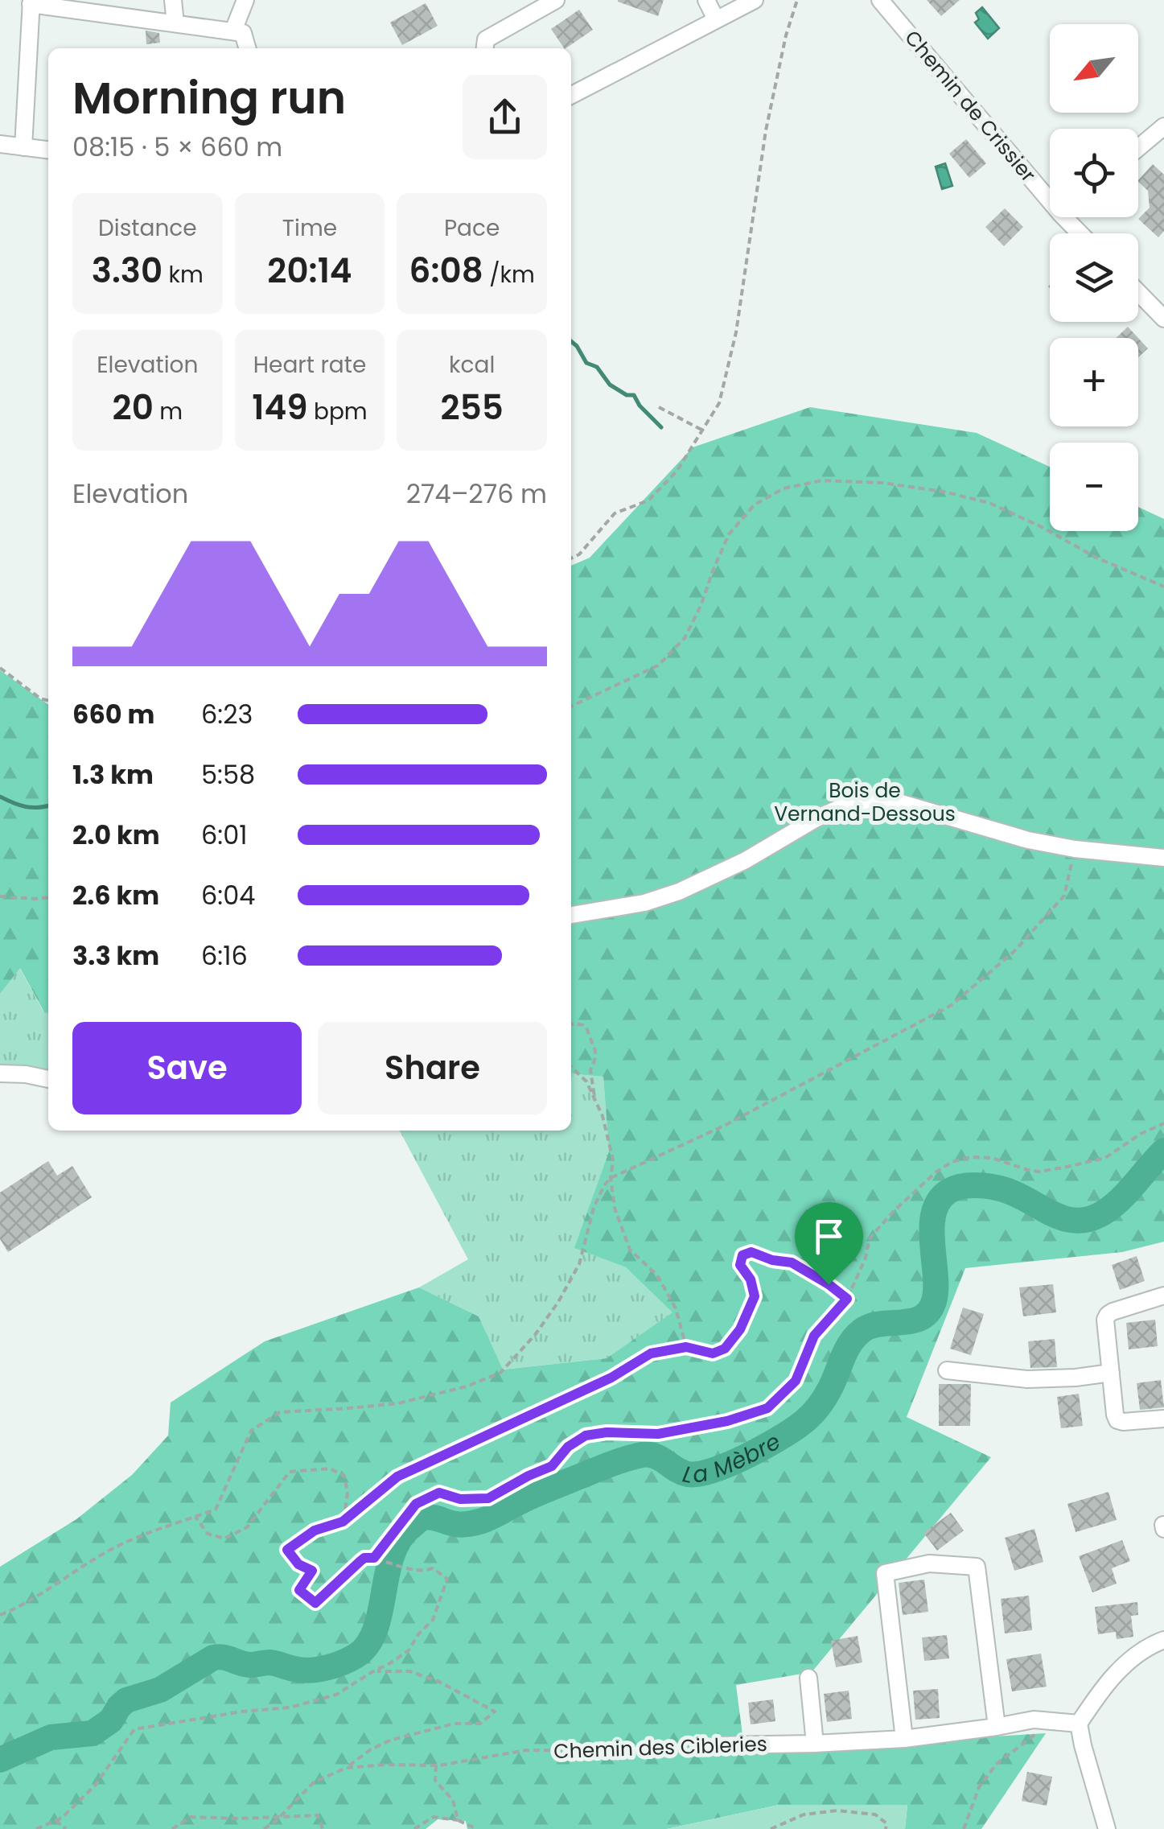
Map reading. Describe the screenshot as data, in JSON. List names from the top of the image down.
{
  "streets": {
    "street": ["Chemin de Crissier", "Chemin des Cibleries"]
  },
  "water": ["La Mèbre"],
  "parks": ["Bois de Vernand-Dessous"],
  "north": "bottom left",
  "page": {
    "map_buttons": ["+", "−"],
    "heading": ["Morning run", "08:15 · 5 × 660 m"],
    "stats": [
      ["Distance", "3.30 km"],
      ["Time", "20:14"],
      ["Pace", "6:08 /km"],
      ["Elevation", "20 m"],
      ["Heart rate", "149 bpm"],
      ["kcal", "255"]
    ],
    "chart": ["Elevation", "274–276 m"],
    "list": [
      {
        "name": "660 m",
        "note": "6:23"
      },
      {
        "name": "1.3 km",
        "note": "5:58"
      },
      {
        "name": "2.0 km",
        "note": "6:01"
      },
      {
        "name": "2.6 km",
        "note": "6:04"
      },
      {
        "name": "3.3 km",
        "note": "6:16"
      }
    ],
    "buttons": ["Save", "Share"]
  }
}
